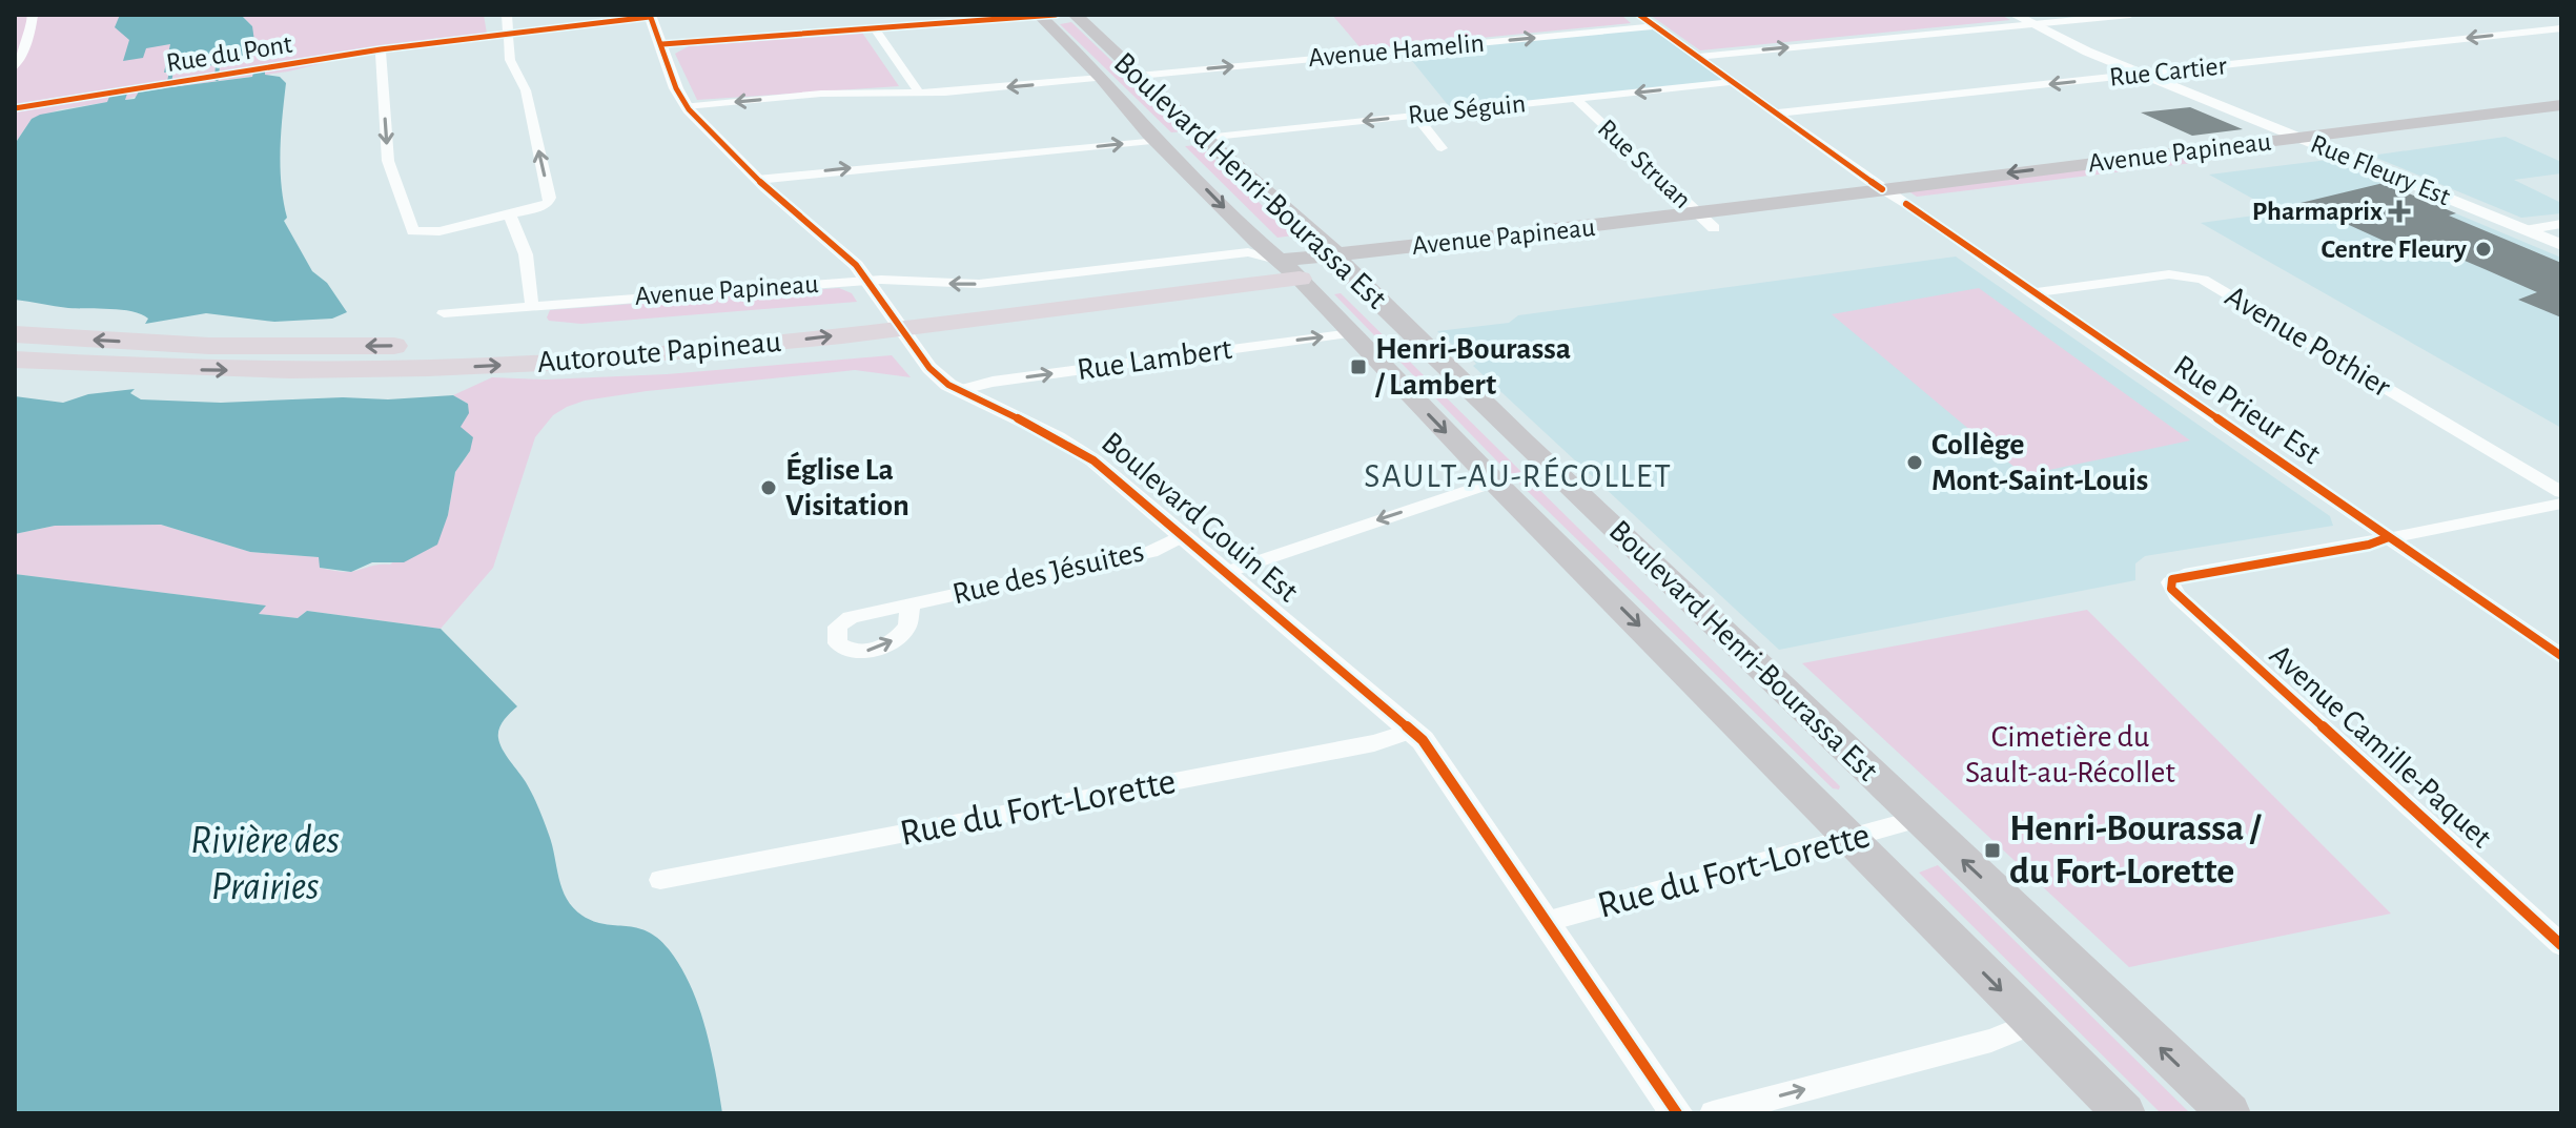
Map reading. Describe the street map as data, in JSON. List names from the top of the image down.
{
  "streets": {
    "highway": ["Autoroute Papineau"],
    "main road": ["Avenue Papineau", "Boulevard Henri-Bourassa Est"],
    "street": [
      "Avenue Hamelin",
      "Rue du Pont",
      "Rue Cartier",
      "Rue Séguin",
      "Rue Struan",
      "Rue Fleury Est",
      "Avenue Pothier",
      "Rue Lambert",
      "Rue Prieur Est",
      "Boulevard Gouin Est",
      "Rue des Jésuites",
      "Avenue Camille-Paquet",
      "Rue du Fort-Lorette"
    ]
  },
  "crossings": [
    ["Avenue Hamelin", "Boulevard Henri-Bourassa Est"],
    ["Avenue Hamelin", "Rue Prieur Est"],
    ["Rue du Pont", "Boulevard Gouin Est"],
    ["Rue Cartier", "Rue Fleury Est"],
    ["Rue Cartier", "Rue Prieur Est"],
    ["Rue Séguin", "Rue Struan"],
    ["Rue Séguin", "Boulevard Henri-Bourassa Est"],
    ["Rue Séguin", "Rue Prieur Est"],
    ["Avenue Papineau", "Rue Struan"],
    ["Avenue Papineau", "Rue Fleury Est"],
    ["Avenue Papineau", "Boulevard Henri-Bourassa Est"],
    ["Avenue Papineau", "Autoroute Papineau"],
    ["Avenue Papineau", "Rue Prieur Est"],
    ["Avenue Papineau", "Boulevard Gouin Est"],
    ["Boulevard Henri-Bourassa Est", "Autoroute Papineau"],
    ["Boulevard Henri-Bourassa Est", "Rue Lambert"],
    ["Boulevard Henri-Bourassa Est", "Rue du Fort-Lorette"],
    ["Avenue Pothier", "Rue Prieur Est"],
    ["Rue Lambert", "Boulevard Gouin Est"],
    ["Rue Prieur Est", "Avenue Camille-Paquet"],
    ["Boulevard Gouin Est", "Rue des Jésuites"],
    ["Boulevard Gouin Est", "Rue du Fort-Lorette"]
  ],
  "one_way": ["Avenue Hamelin", "Rue Séguin", "Rue Lambert"],
  "districts": ["SAULT-AU-RÉCOLLET"],
  "water": ["Rivière des Prairies"],
  "parks": ["Cimetière du Sault-au-Récollet"],
  "places": {
    "health": ["Pharmaprix"],
    "other": ["Centre Fleury", "Collège Mont-Saint-Louis", "Église La Visitation"],
    "transit": ["Henri-Bourassa / Lambert", "Henri-Bourassa / du Fort-Lorette"]
  }
}
